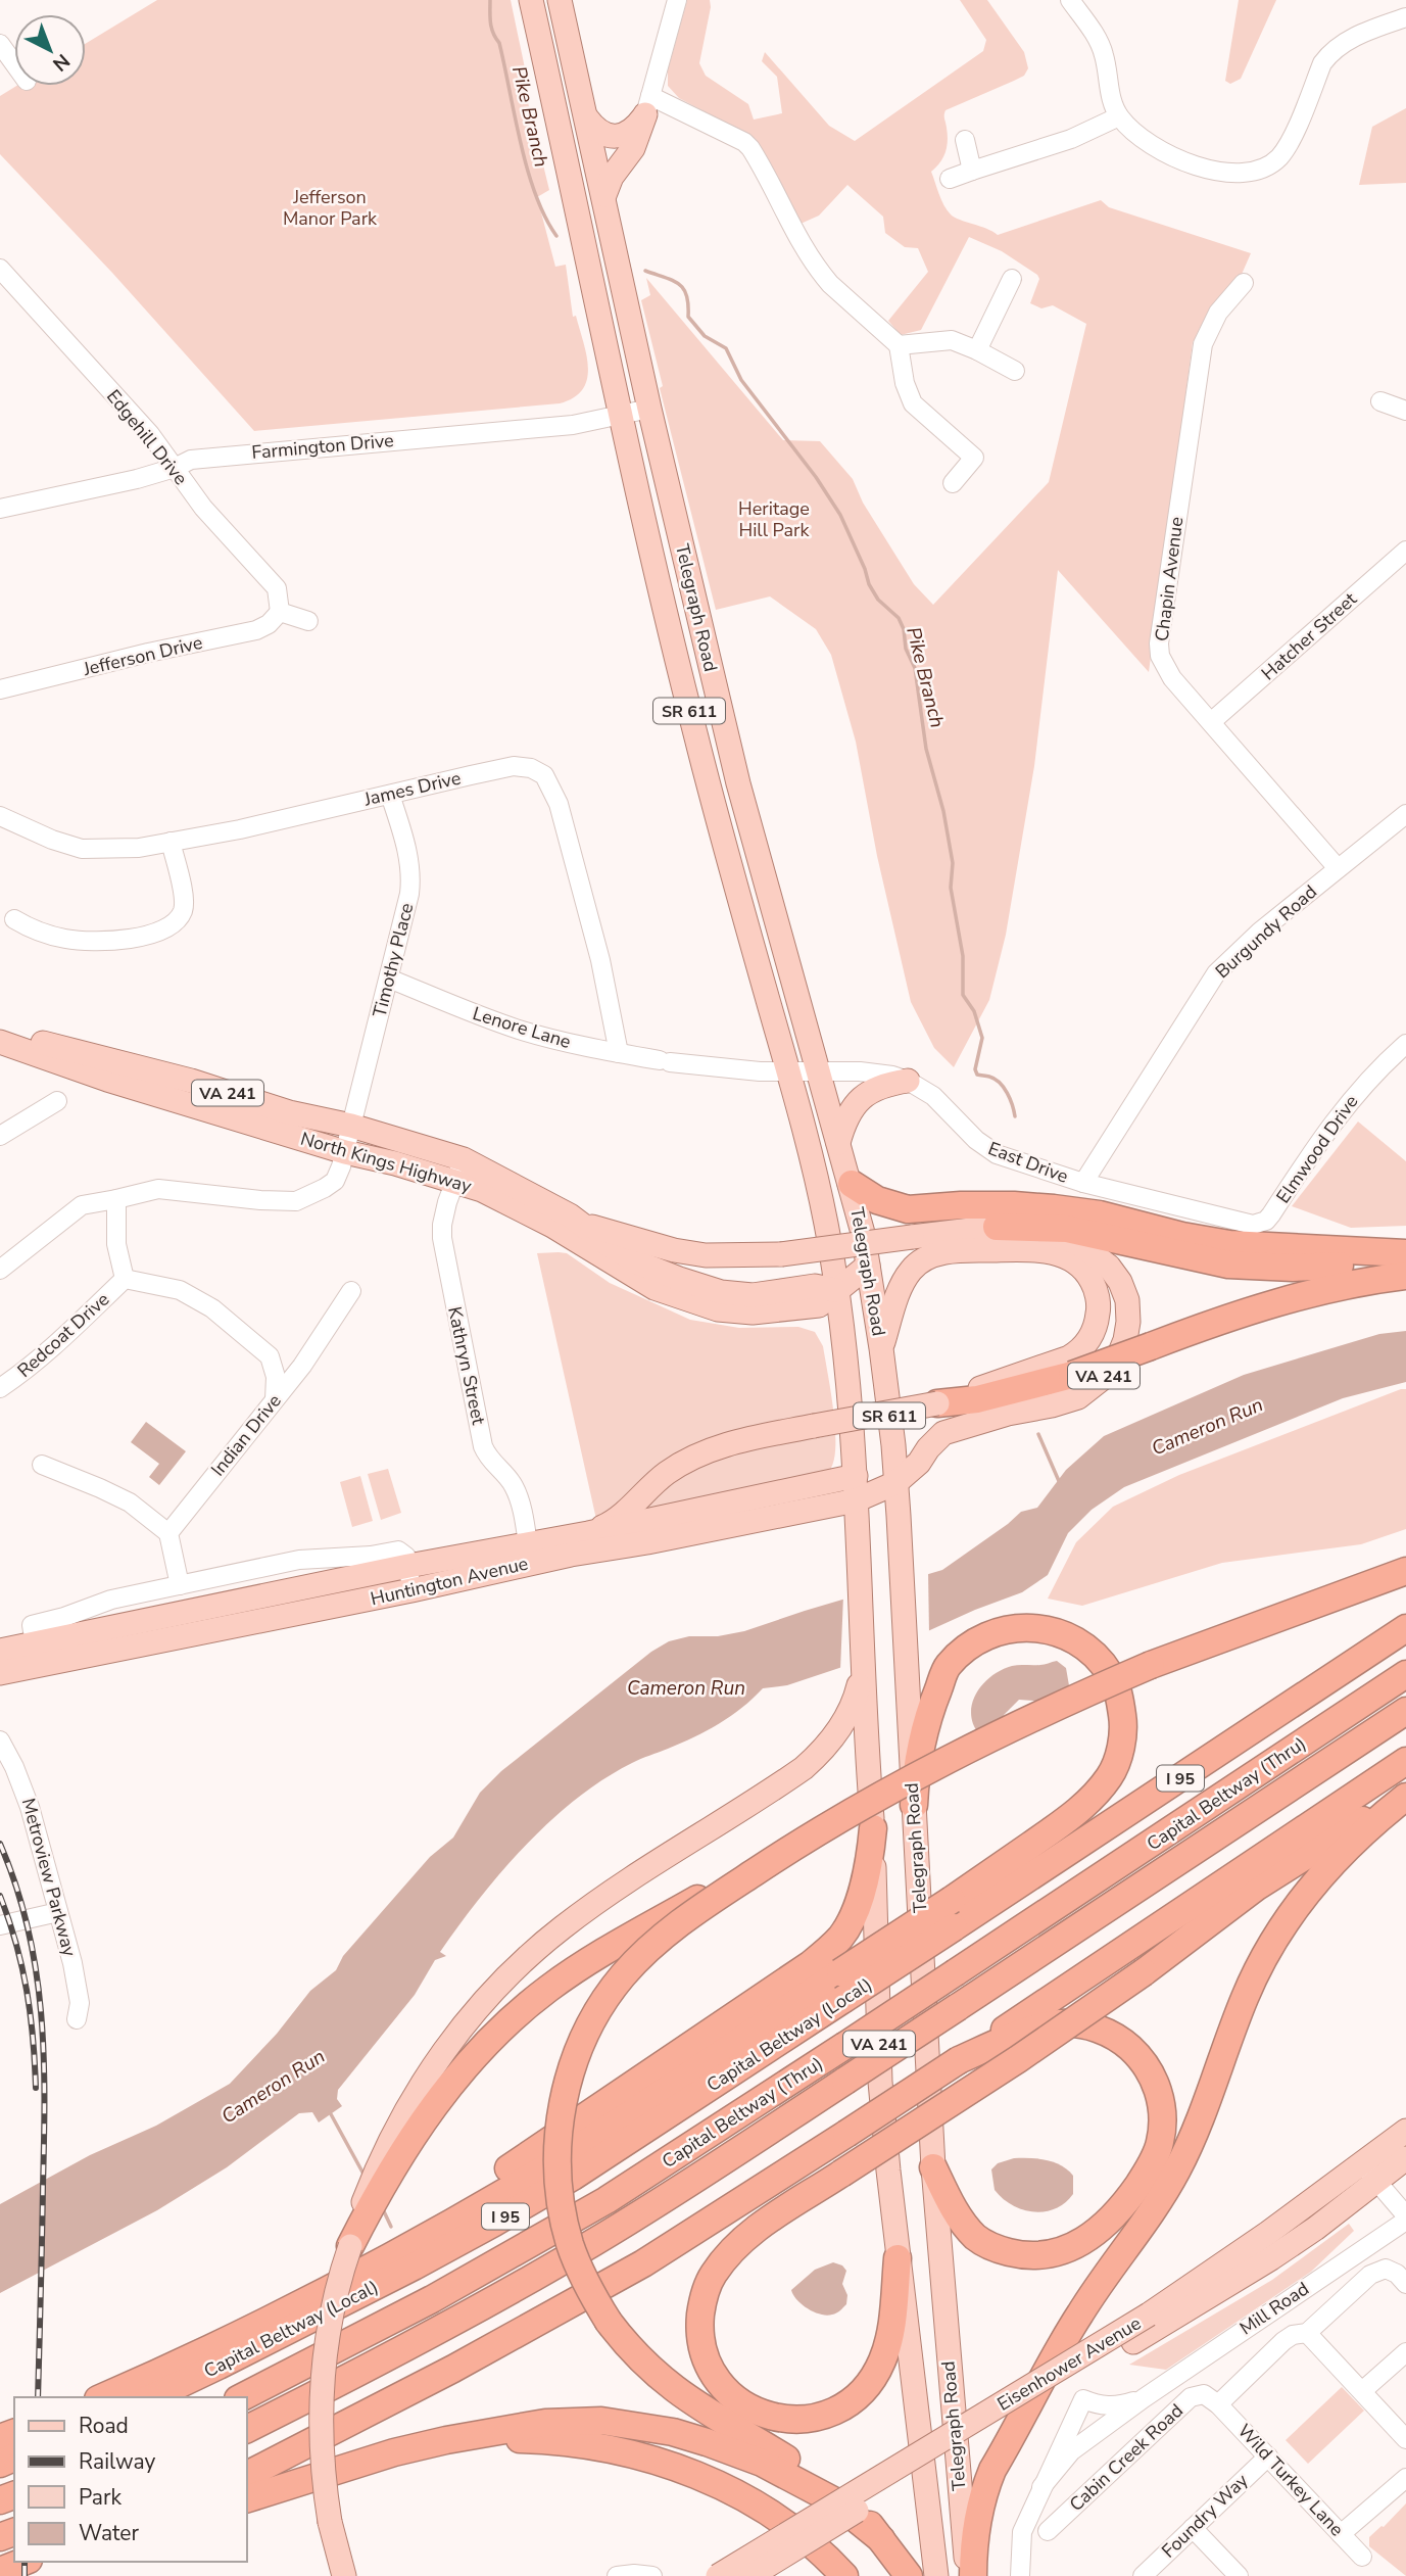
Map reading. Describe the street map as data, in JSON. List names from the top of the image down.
{
  "streets": {
    "highway": ["I 95", "Capital Beltway (Thru)", "Capital Beltway (Local)"],
    "main road": [
      "Telegraph Road",
      "SR 611",
      "VA 241",
      "North Kings Highway",
      "Huntington Avenue",
      "Eisenhower Avenue"
    ],
    "street": [
      "Edgehill Drive",
      "Farmington Drive",
      "Chapin Avenue",
      "Hatcher Street",
      "Jefferson Drive",
      "James Drive",
      "Burgundy Road",
      "Timothy Place",
      "Lenore Lane",
      "Elmwood Drive",
      "East Drive",
      "Redcoat Drive",
      "Kathryn Street",
      "Indian Drive",
      "Metroview Parkway",
      "Mill Road",
      "Cabin Creek Road",
      "Wild Turkey Lane",
      "Foundry Way"
    ]
  },
  "crossings": [
    ["Edgehill Drive", "Farmington Drive"],
    ["Edgehill Drive", "Jefferson Drive"],
    ["Farmington Drive", "Telegraph Road"],
    ["Chapin Avenue", "Hatcher Street"],
    ["Chapin Avenue", "Burgundy Road"],
    ["Telegraph Road", "Lenore Lane"],
    ["Telegraph Road", "VA 241"],
    ["Telegraph Road", "North Kings Highway"],
    ["Telegraph Road", "East Drive"],
    ["Telegraph Road", "Huntington Avenue"],
    ["James Drive", "Timothy Place"],
    ["James Drive", "Lenore Lane"],
    ["Burgundy Road", "East Drive"],
    ["Timothy Place", "Lenore Lane"],
    ["Timothy Place", "North Kings Highway"],
    ["Timothy Place", "Redcoat Drive"],
    ["Lenore Lane", "East Drive"],
    ["VA 241", "North Kings Highway"],
    ["VA 241", "Huntington Avenue"],
    ["Elmwood Drive", "East Drive"],
    ["North Kings Highway", "Kathryn Street"],
    ["Redcoat Drive", "Indian Drive"],
    ["Kathryn Street", "Huntington Avenue"],
    ["Mill Road", "Eisenhower Avenue"],
    ["Cabin Creek Road", "Wild Turkey Lane"],
    ["Wild Turkey Lane", "Foundry Way"]
  ],
  "water": ["Pike Branch", "Cameron Run"],
  "parks": ["Jefferson Manor Park", "Heritage Hill Park"],
  "legend": [
    "Road",
    "Railway",
    "Park",
    "Water"
  ],
  "north": "bottom right"
}
